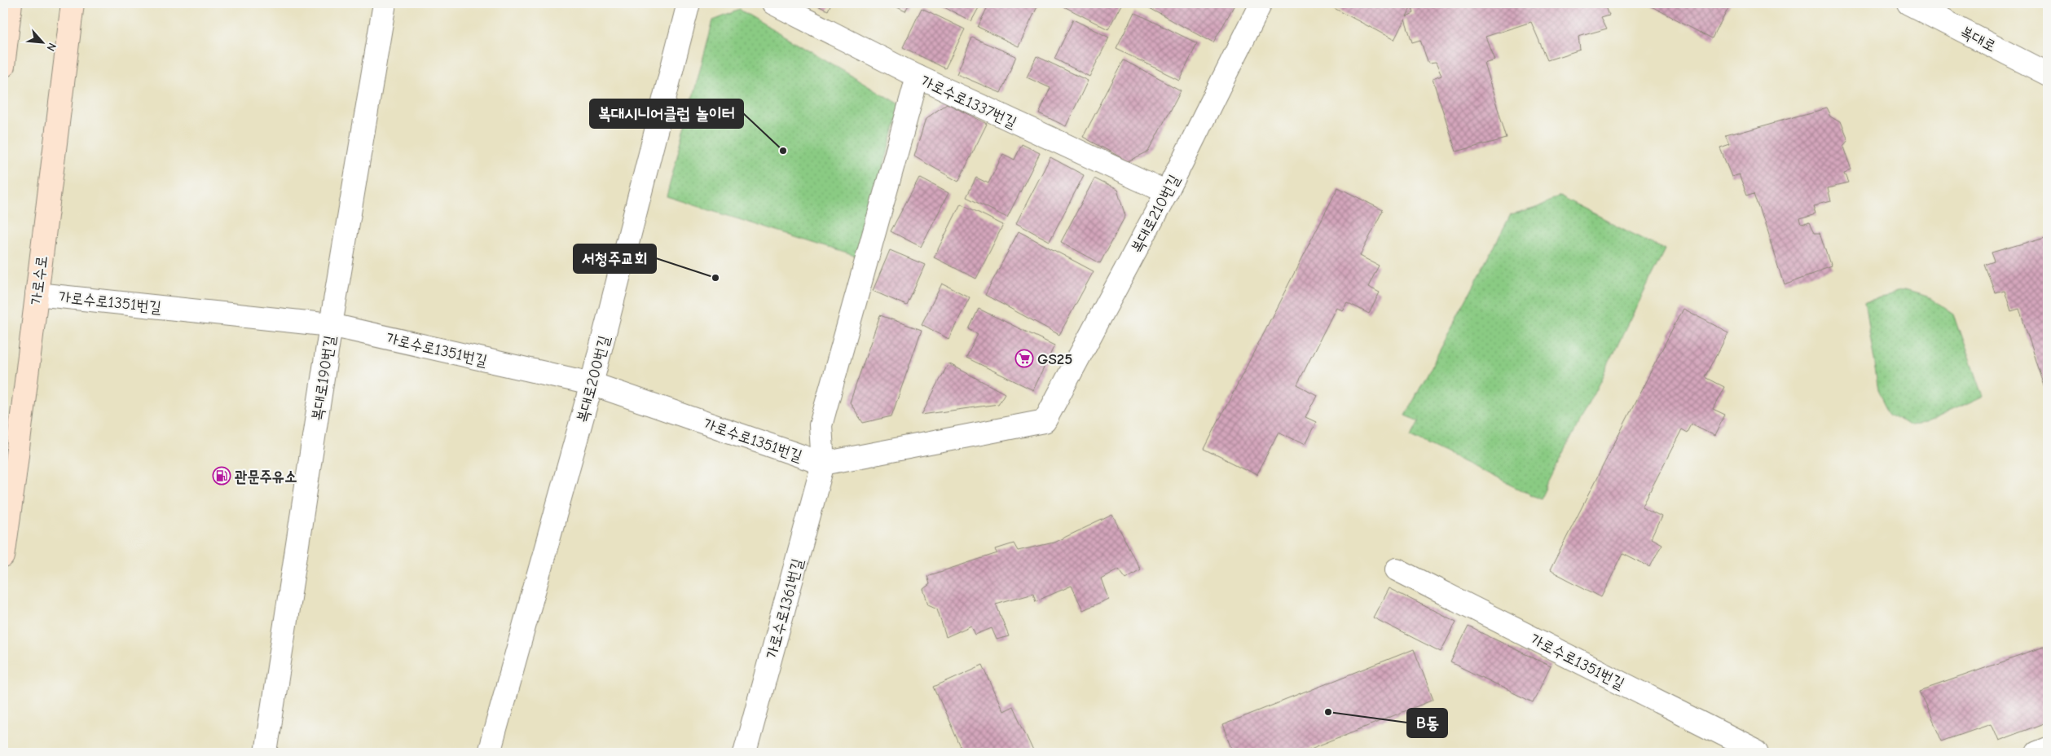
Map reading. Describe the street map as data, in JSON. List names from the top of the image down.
{
  "streets": {
    "main road": ["가로수로"],
    "street": [
      "복대로",
      "가로수로1337번길",
      "복대로210번길",
      "가로수로1351번길",
      "복대로190번길",
      "복대로200번길",
      "가로수로1361번길"
    ]
  },
  "crossings": [
    ["가로수로1337번길", "복대로210번길"],
    ["가로수로1337번길", "가로수로1351번길"],
    ["복대로210번길", "가로수로1351번길"],
    ["가로수로", "가로수로1351번길"],
    ["가로수로1351번길", "복대로190번길"],
    ["가로수로1351번길", "복대로200번길"],
    ["가로수로1351번길", "가로수로1361번길"]
  ],
  "places": {
    "other": ["복대시니어클럽 놀이터", "서청주교회", "B동"],
    "supermarket": ["GS25"],
    "fuel station": ["관문주유소"]
  },
  "north": "bottom right"
}
